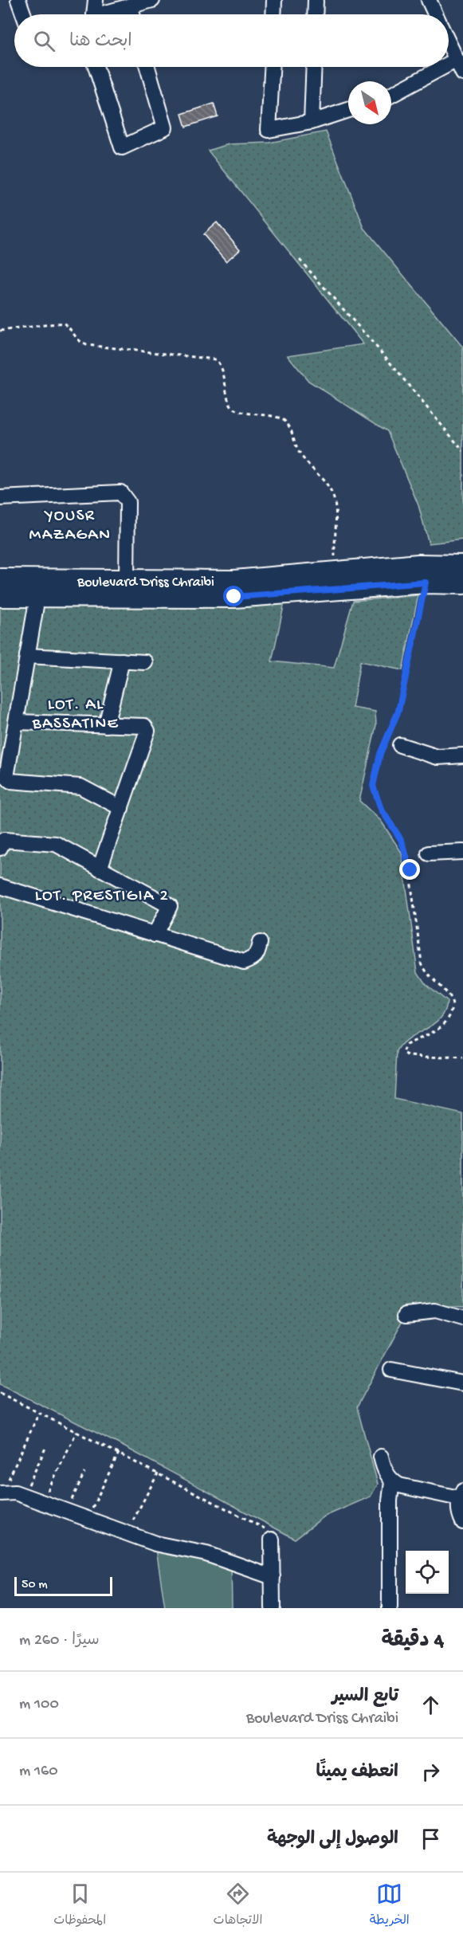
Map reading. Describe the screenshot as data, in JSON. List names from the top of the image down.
{
  "streets": {
    "main road": ["Boulevard Driss Chraibi"]
  },
  "districts": ["YOUSR MAZAGAN", "LOT. AL BASSATINE", "LOT. PRESTIGIA 2"],
  "scale_bar": "50 m",
  "north": "bottom right",
  "page": {
    "search": "ابحث هنا",
    "scale": "50 m",
    "heading": ["4 دقيقة", "سيرًا · 260 m"],
    "list": [
      ["تابع السير", "Boulevard Driss Chraibi", "100 m"],
      ["انعطف يمينًا", "160 m"],
      "الوصول إلى الوجهة"
    ],
    "nav": ["الخريطة", "الاتجاهات", "المحفوظات"]
  }
}
